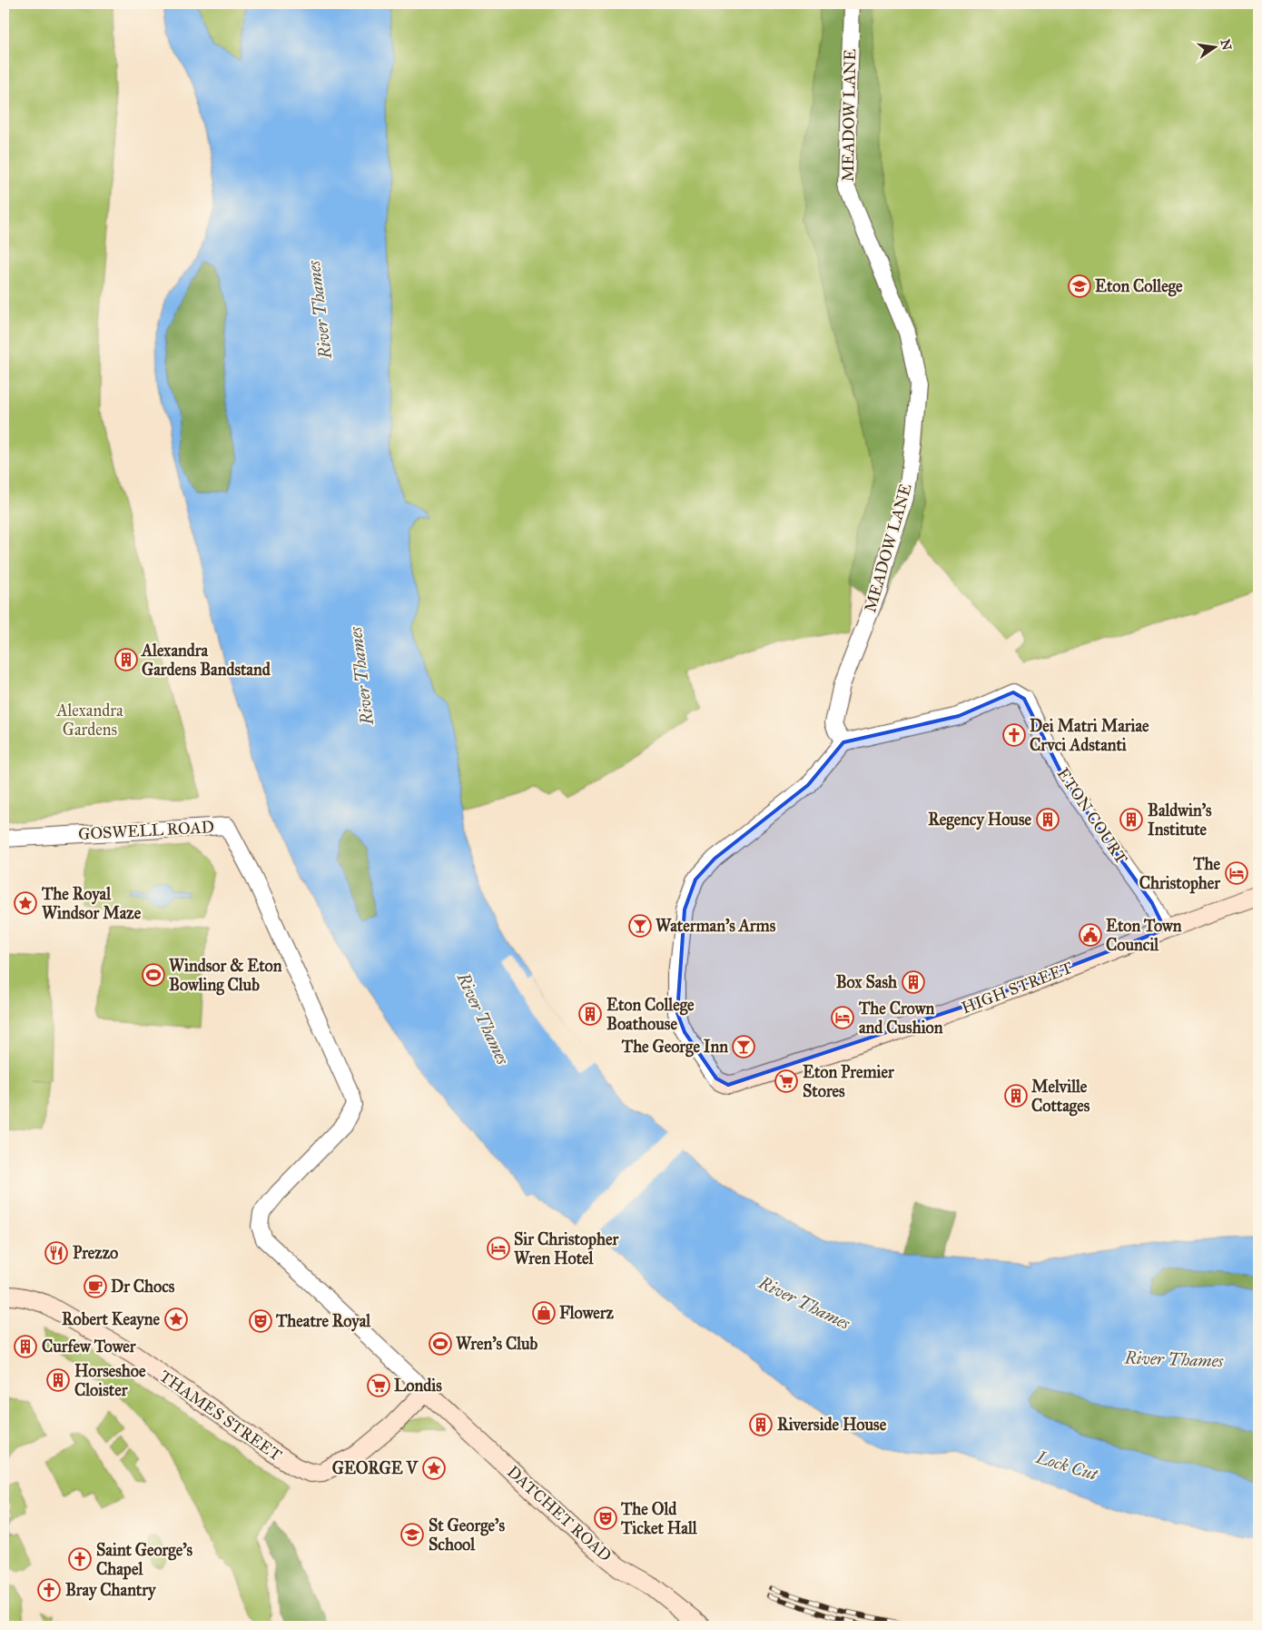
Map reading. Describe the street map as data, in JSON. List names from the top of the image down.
{
  "streets": {
    "main road": ["HIGH STREET", "THAMES STREET", "DATCHET ROAD"],
    "street": ["MEADOW LANE", "ETON COURT", "GOSWELL ROAD"]
  },
  "crossings": [
    ["MEADOW LANE", "ETON COURT"],
    ["ETON COURT", "HIGH STREET"],
    ["GOSWELL ROAD", "THAMES STREET"],
    ["GOSWELL ROAD", "DATCHET ROAD"],
    ["THAMES STREET", "DATCHET ROAD"]
  ],
  "water": ["River Thames", "Lock Cut"],
  "parks": ["Alexandra Gardens"],
  "places": {
    "school or university": ["Eton College", "St George's School"],
    "building": [
      "Alexandra Gardens Bandstand",
      "Regency House",
      "Baldwin's Institute",
      "Box Sash",
      "Eton College Boathouse",
      "Melville Cottages",
      "Curfew Tower",
      "Horseshoe Cloister",
      "Riverside House"
    ],
    "church": ["Dei Matri Mariae Crvci Adstanti", "Saint George's Chapel", "Bray Chantry"],
    "hotel": ["The Christopher", "The Crown and Cushion", "Sir Christopher Wren Hotel"],
    "place": ["The Royal Windsor Maze", "Robert Keayne", "GEORGE V"],
    "bar": ["Waterman's Arms", "The George Inn"],
    "public building": ["Eton Town Council"],
    "sports": ["Windsor & Eton Bowling Club", "Wren's Club"],
    "supermarket": ["Eton Premier Stores", "Londis"],
    "restaurant": ["Prezzo"],
    "cafe": ["Dr Chocs"],
    "shop": ["Flowerz"],
    "theatre": ["Theatre Royal", "The Old Ticket Hall"]
  },
  "north": "right"
}
